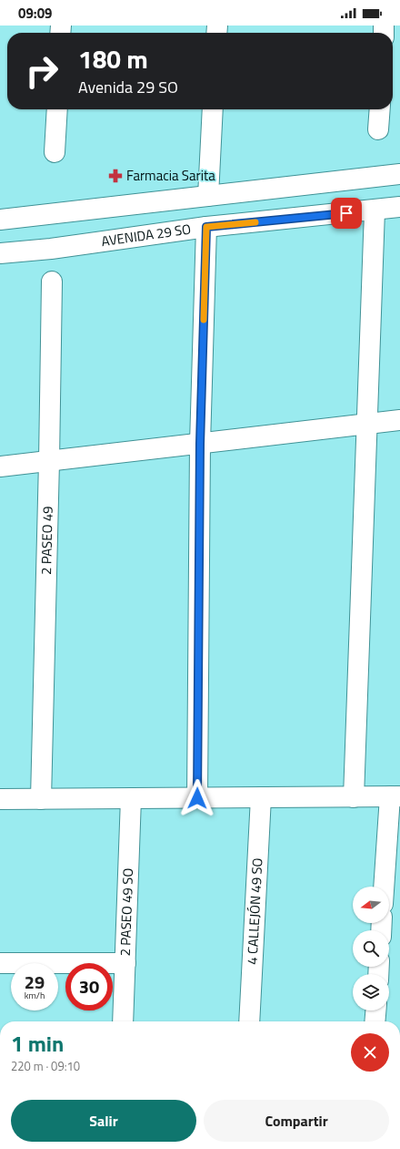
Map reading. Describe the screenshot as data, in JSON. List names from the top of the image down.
{
  "streets": {
    "street": [
      "AVENIDA 29 SO",
      "2 PASEO 49",
      "2 PASEO 49 SO",
      "4 CALLEJÓN 49 SO"
    ]
  },
  "places": {
    "pharmacy": ["Farmacia Sarita"]
  },
  "north": "left",
  "page": {
    "status": "09:09",
    "turn": ["180 m", "Avenida 29 SO"],
    "speed": "29 km/h",
    "limit": "30",
    "heading": ["1 min", "220 m · 09:10"],
    "buttons": ["Salir", "Compartir"]
  }
}
